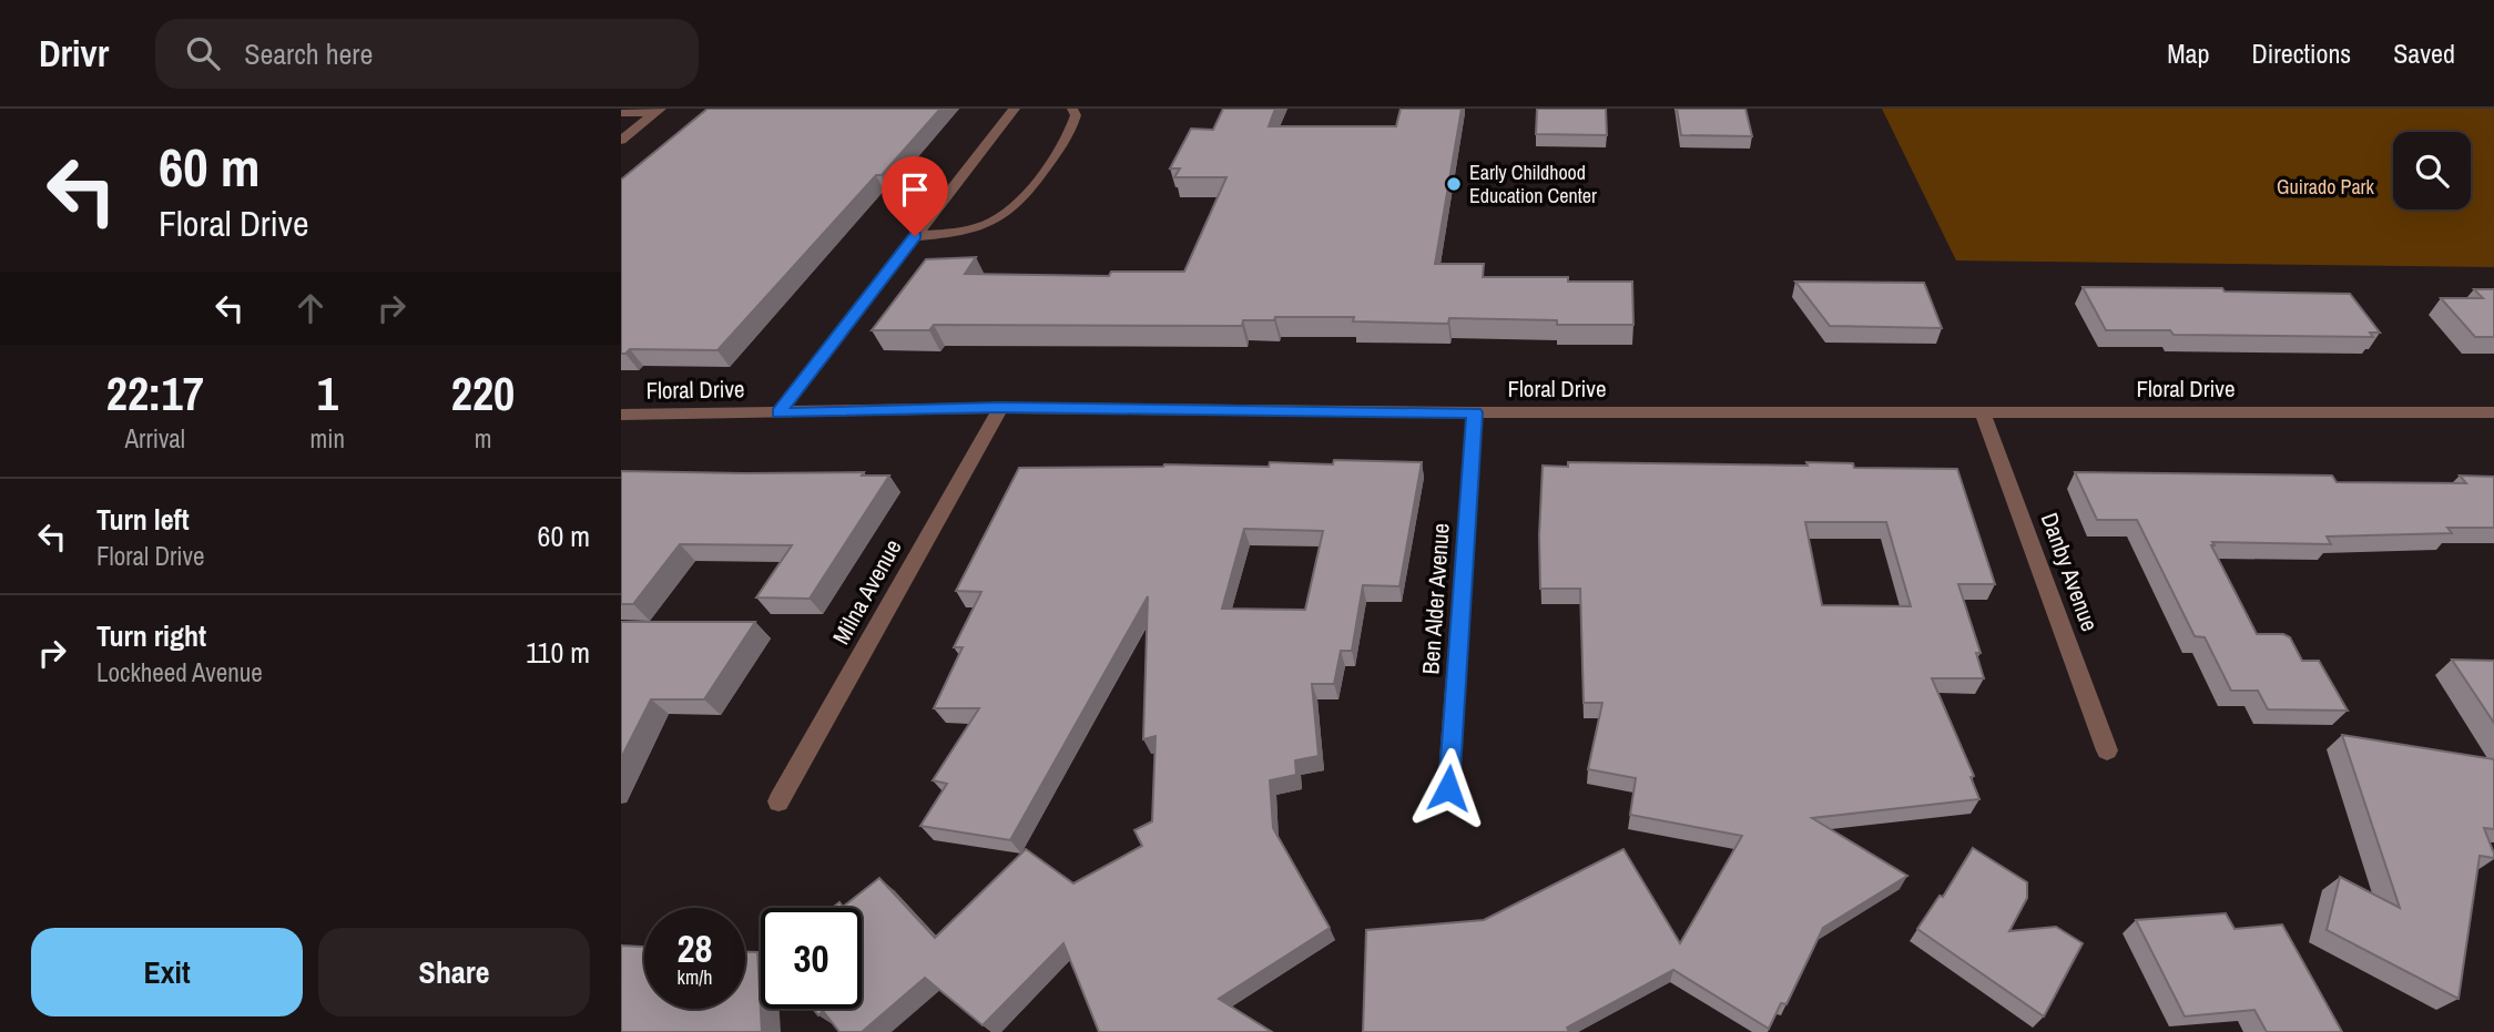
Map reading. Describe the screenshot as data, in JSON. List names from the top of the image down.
{
  "streets": {
    "street": [
      "Floral Drive",
      "Danby Avenue",
      "Milna Avenue",
      "Ben Alder Avenue"
    ]
  },
  "crossings": [
    ["Floral Drive", "Danby Avenue"],
    ["Floral Drive", "Milna Avenue"],
    ["Floral Drive", "Ben Alder Avenue"]
  ],
  "parks": ["Guirado Park"],
  "places": ["Early Childhood Education Center"],
  "page": {
    "header": "Drivr",
    "search": "Search here",
    "nav": ["Map", "Directions", "Saved"],
    "turn": ["60 m", "Floral Drive"],
    "eta": [
      "22:17",
      "Arrival",
      "1",
      "min",
      "220",
      "m"
    ],
    "list": [
      {
        "name": "Turn left",
        "note": "Floral Drive",
        "value": "60 m"
      },
      {
        "name": "Turn right",
        "note": "Lockheed Avenue",
        "value": "110 m"
      }
    ],
    "speed": "28 km/h",
    "limit": "30",
    "buttons": ["Exit", "Share"]
  }
}
